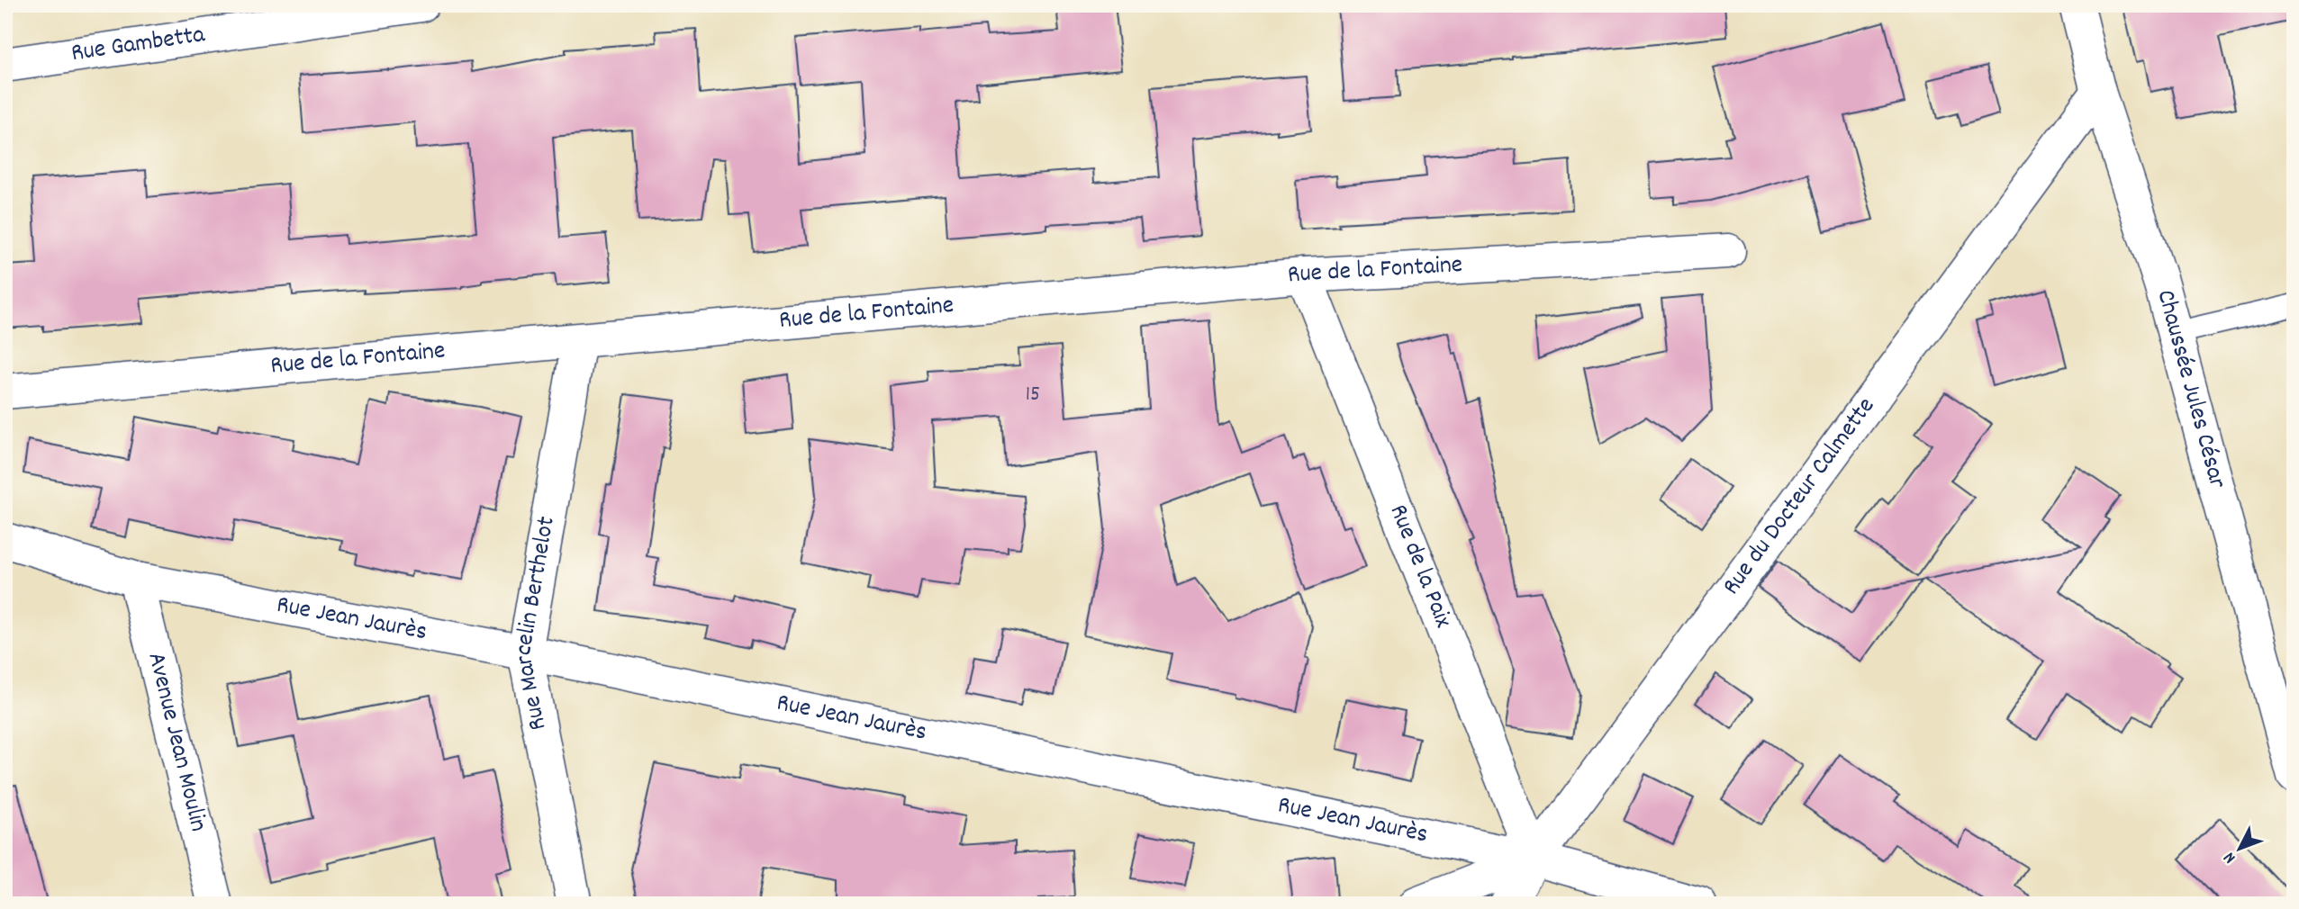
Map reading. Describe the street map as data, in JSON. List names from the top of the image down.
{
  "streets": {
    "street": [
      "Rue Gambetta",
      "Rue de la Fontaine",
      "Chaussée Jules César",
      "Rue du Docteur Calmette",
      "Rue de la Paix",
      "Rue Jean Jaurès",
      "Rue Marcelin Berthelot",
      "Avenue Jean Moulin"
    ]
  },
  "crossings": [
    ["Rue de la Fontaine", "Rue de la Paix"],
    ["Rue de la Fontaine", "Rue Marcelin Berthelot"],
    ["Chaussée Jules César", "Rue du Docteur Calmette"],
    ["Rue du Docteur Calmette", "Rue de la Paix"],
    ["Rue du Docteur Calmette", "Rue Jean Jaurès"],
    ["Rue de la Paix", "Rue Jean Jaurès"],
    ["Rue Jean Jaurès", "Rue Marcelin Berthelot"],
    ["Rue Jean Jaurès", "Avenue Jean Moulin"]
  ],
  "house_numbers": ["15"],
  "north": "bottom left"
}
